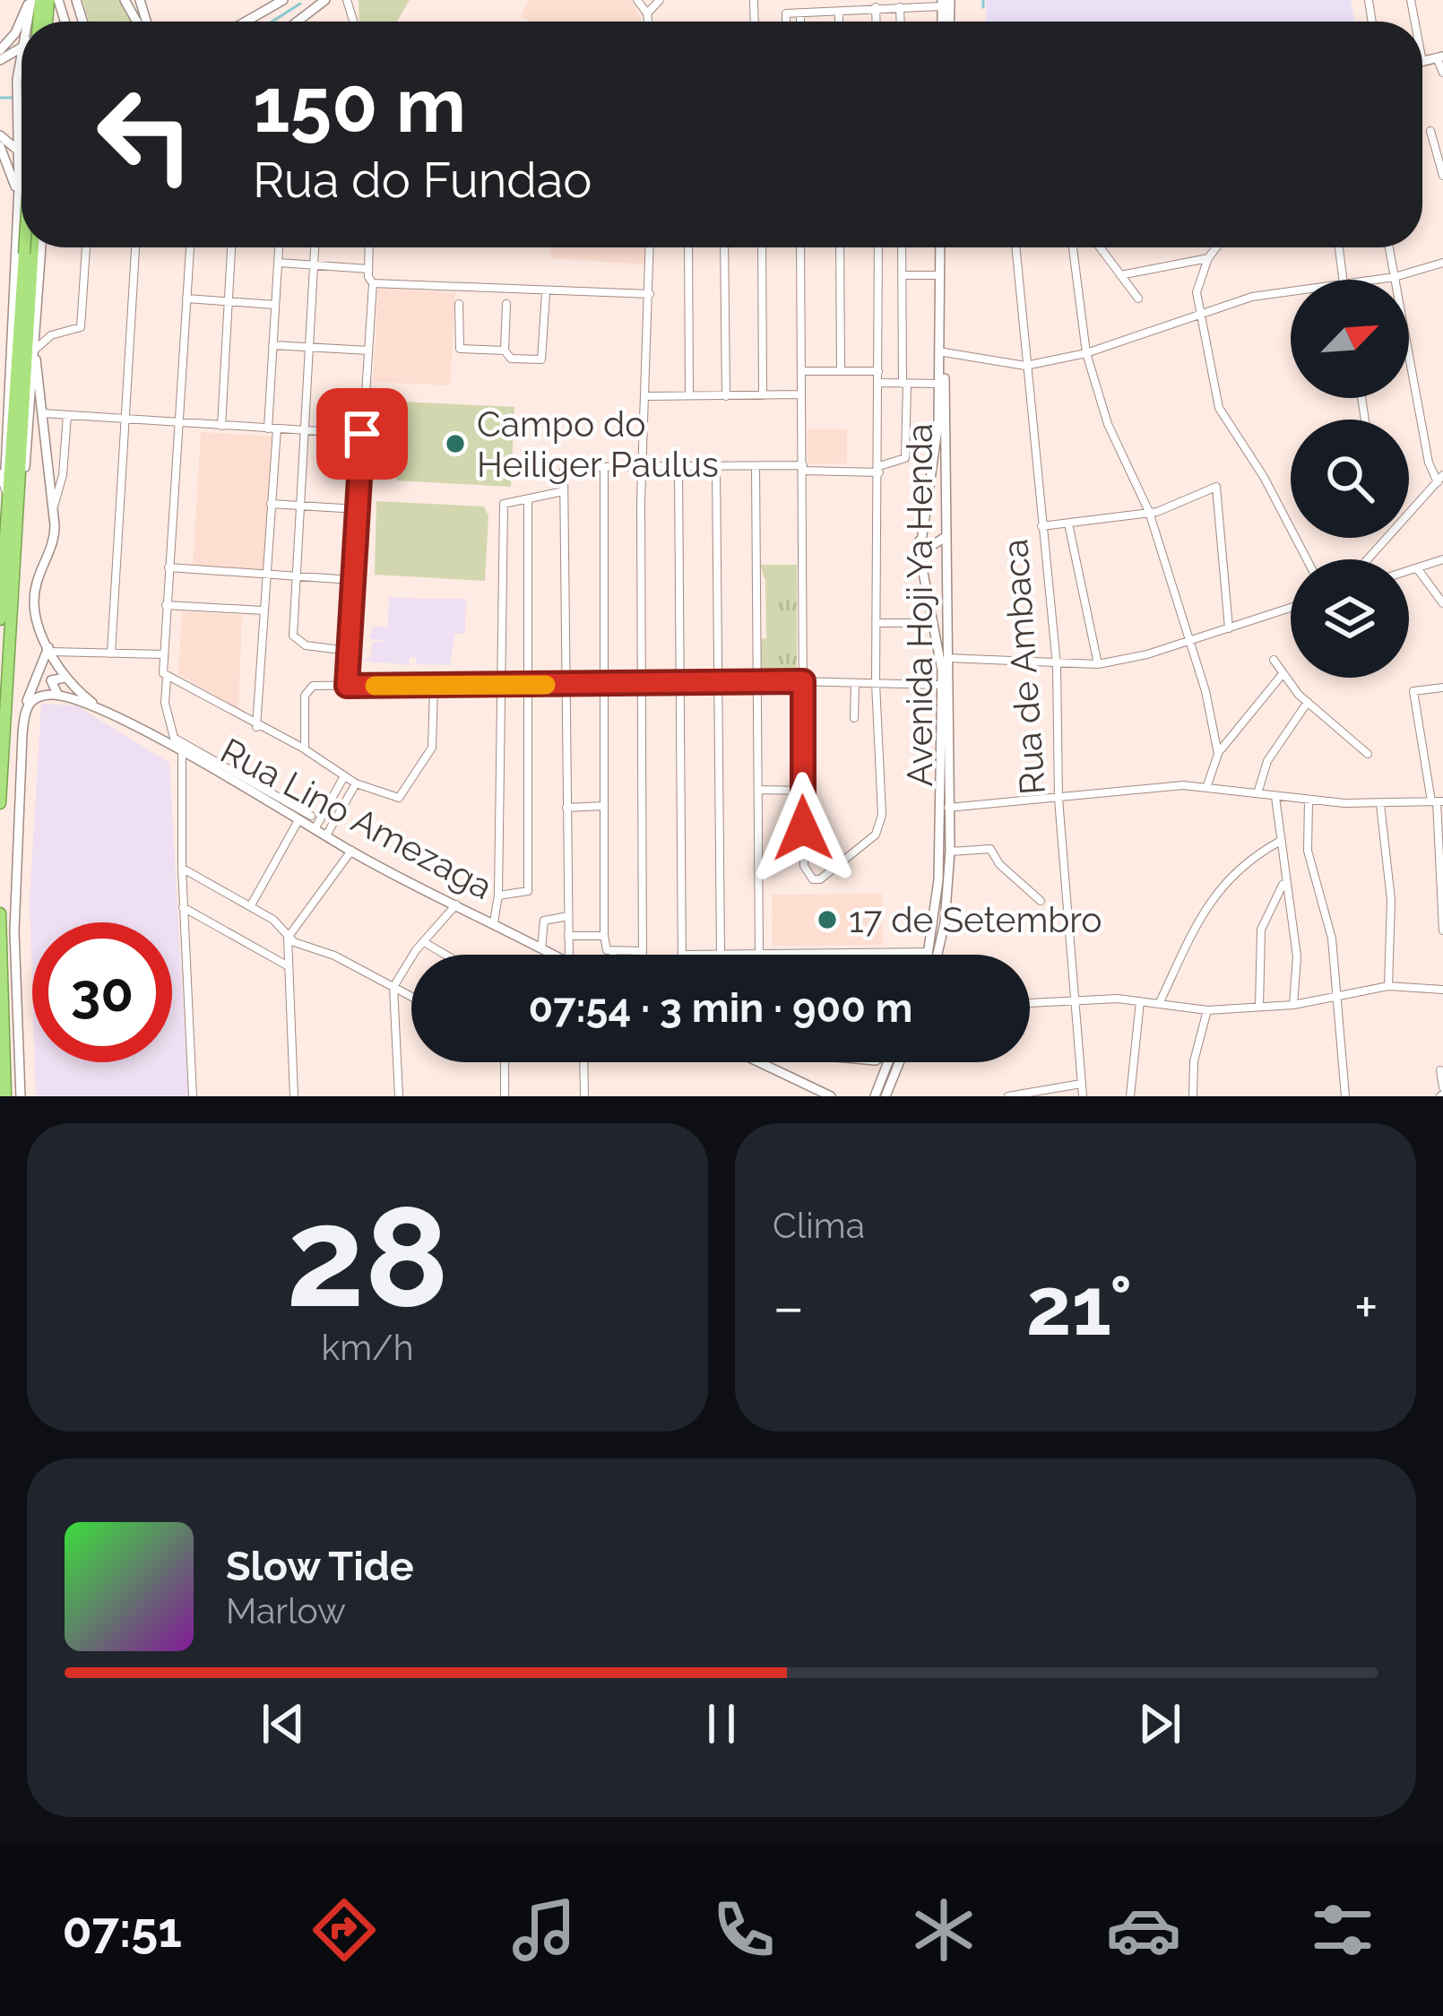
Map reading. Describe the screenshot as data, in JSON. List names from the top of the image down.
{
  "streets": {
    "main road": ["Avenida Hoji Ya Henda", "Rua Lino Amezaga"],
    "street": ["Rua de Ambaca"]
  },
  "places": ["Campo do Heiliger Paulus", "17 de Setembro"],
  "north": "top right",
  "page": {
    "turn": ["150 m", "Rua do Fundao"],
    "limit": "30",
    "trip": "07:54 · 3 min · 900 m",
    "tile": [
      ["28", "km/h"],
      "Clima"
    ],
    "heat": ["−", "21°", "+"],
    "song": ["Slow Tide", "Marlow"],
    "tabs": "07:51"
  }
}
